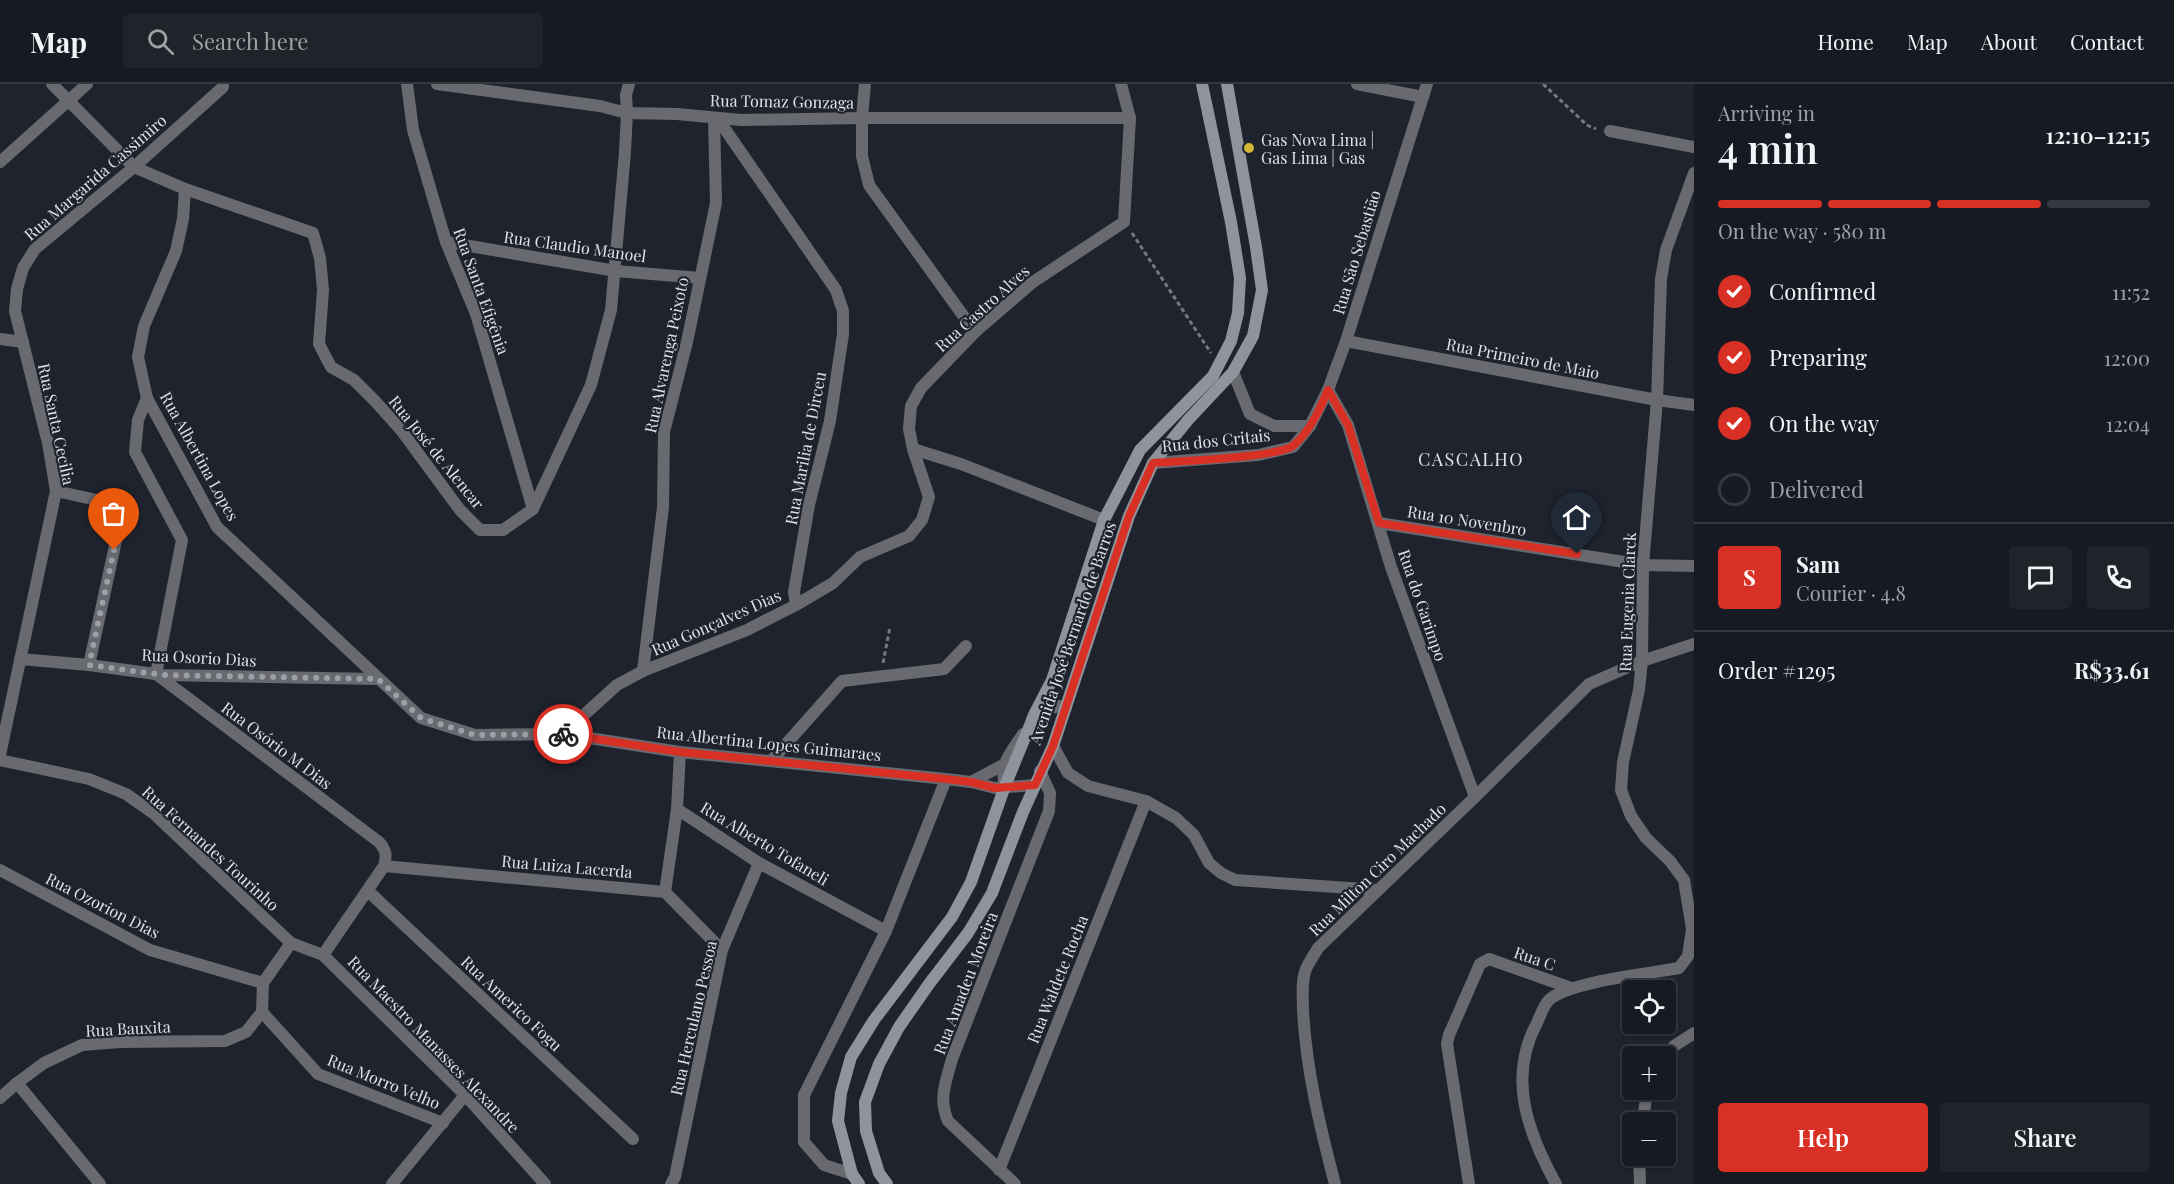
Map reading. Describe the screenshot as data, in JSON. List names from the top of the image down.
{
  "streets": {
    "main road": ["Avenida José Bernardo de Barros"],
    "street": [
      "Rua Tomaz Gonzaga",
      "Rua Margarida Cassimiro",
      "Rua Claudio Manoel",
      "Rua São Sebastião",
      "Rua Santa Efigênia",
      "Rua Castro Alves",
      "Rua Alvarenga Peixoto",
      "Rua Primeiro de Maio",
      "Rua Santa Cecilia",
      "Rua dos Critais",
      "Rua Marilia de Dirceu",
      "Rua José de Alencar",
      "Rua Albertina Lopes",
      "Rua 10 Novenbro",
      "Rua Eugenia Clarck",
      "Rua do Garimpo",
      "Rua Gonçalves Dias",
      "Rua Osorio Dias",
      "Rua Albertina Lopes Guimaraes",
      "Rua Osório M Dias",
      "Rua Alberto Tofaneli",
      "Rua Fernandes Tourinho",
      "Rua Luiza Lacerda",
      "Rua Milton Ciro Machado",
      "Rua Ozorion Dias",
      "Rua C",
      "Rua Waldete Rocha",
      "Rua Amadeu Moreira",
      "Rua Americo Fogu",
      "Rua Herculano Pessoa",
      "Rua Bauxita",
      "Rua Maestro Manasses Alexandre",
      "Rua Morro Velho"
    ]
  },
  "crossings": [
    ["Rua Tomaz Gonzaga", "Rua Alvarenga Peixoto"],
    ["Rua Tomaz Gonzaga", "Rua Marilia de Dirceu"],
    ["Rua Tomaz Gonzaga", "Rua José de Alencar"],
    ["Rua Margarida Cassimiro", "Rua Santa Cecilia"],
    ["Rua Claudio Manoel", "Rua Santa Efigênia"],
    ["Rua Claudio Manoel", "Rua Alvarenga Peixoto"],
    ["Rua Claudio Manoel", "Rua José de Alencar"],
    ["Rua São Sebastião", "Rua Primeiro de Maio"],
    ["Rua São Sebastião", "Rua dos Critais"],
    ["Rua São Sebastião", "Rua do Garimpo"],
    ["Rua Santa Efigênia", "Rua José de Alencar"],
    ["Rua Castro Alves", "Rua Gonçalves Dias"],
    ["Rua Alvarenga Peixoto", "Rua Marilia de Dirceu"],
    ["Rua Alvarenga Peixoto", "Rua Gonçalves Dias"],
    ["Rua Primeiro de Maio", "Rua Eugenia Clarck"],
    ["Rua Santa Cecilia", "Rua Osorio Dias"],
    ["Rua dos Critais", "Avenida José Bernardo de Barros"],
    ["Rua Marilia de Dirceu", "Rua Gonçalves Dias"],
    ["Rua José de Alencar", "Rua Albertina Lopes"],
    ["Rua Albertina Lopes", "Rua Gonçalves Dias"],
    ["Rua Albertina Lopes", "Rua Osorio Dias"],
    ["Rua Albertina Lopes", "Rua Albertina Lopes Guimaraes"],
    ["Rua 10 Novenbro", "Rua Eugenia Clarck"],
    ["Rua 10 Novenbro", "Rua do Garimpo"],
    ["Rua Eugenia Clarck", "Rua Milton Ciro Machado"],
    ["Rua Eugenia Clarck", "Rua C"],
    ["Rua do Garimpo", "Rua Milton Ciro Machado"],
    ["Rua Gonçalves Dias", "Rua Albertina Lopes Guimaraes"],
    ["Avenida José Bernardo de Barros", "Rua Albertina Lopes Guimaraes"],
    ["Avenida José Bernardo de Barros", "Rua Amadeu Moreira"],
    ["Rua Osorio Dias", "Rua Osório M Dias"],
    ["Rua Albertina Lopes Guimaraes", "Rua Alberto Tofaneli"],
    ["Rua Osório M Dias", "Rua Luiza Lacerda"],
    ["Rua Alberto Tofaneli", "Rua Herculano Pessoa"],
    ["Rua Waldete Rocha", "Rua Amadeu Moreira"],
    ["Rua Bauxita", "Rua Morro Velho"]
  ],
  "districts": ["CASCALHO"],
  "places": ["Gas Nova Lima | Gas Lima | Gas"],
  "page": {
    "header": "Map",
    "search": "Search here",
    "nav": [
      "Home",
      "Map",
      "About",
      "Contact"
    ],
    "heading": ["4 min", "Arriving in", "12:10–12:15"],
    "panel": [
      "Sam",
      "Courier · 4.8",
      "Order #1295",
      "R$33.61"
    ],
    "bar": "On the way · 580 m",
    "list": [
      ["Confirmed", "11:52"],
      ["Preparing", "12:00"],
      ["On the way", "12:04"],
      "Delivered"
    ],
    "round": "S",
    "map_buttons": ["+", "−"],
    "buttons": ["Help", "Share"]
  }
}
